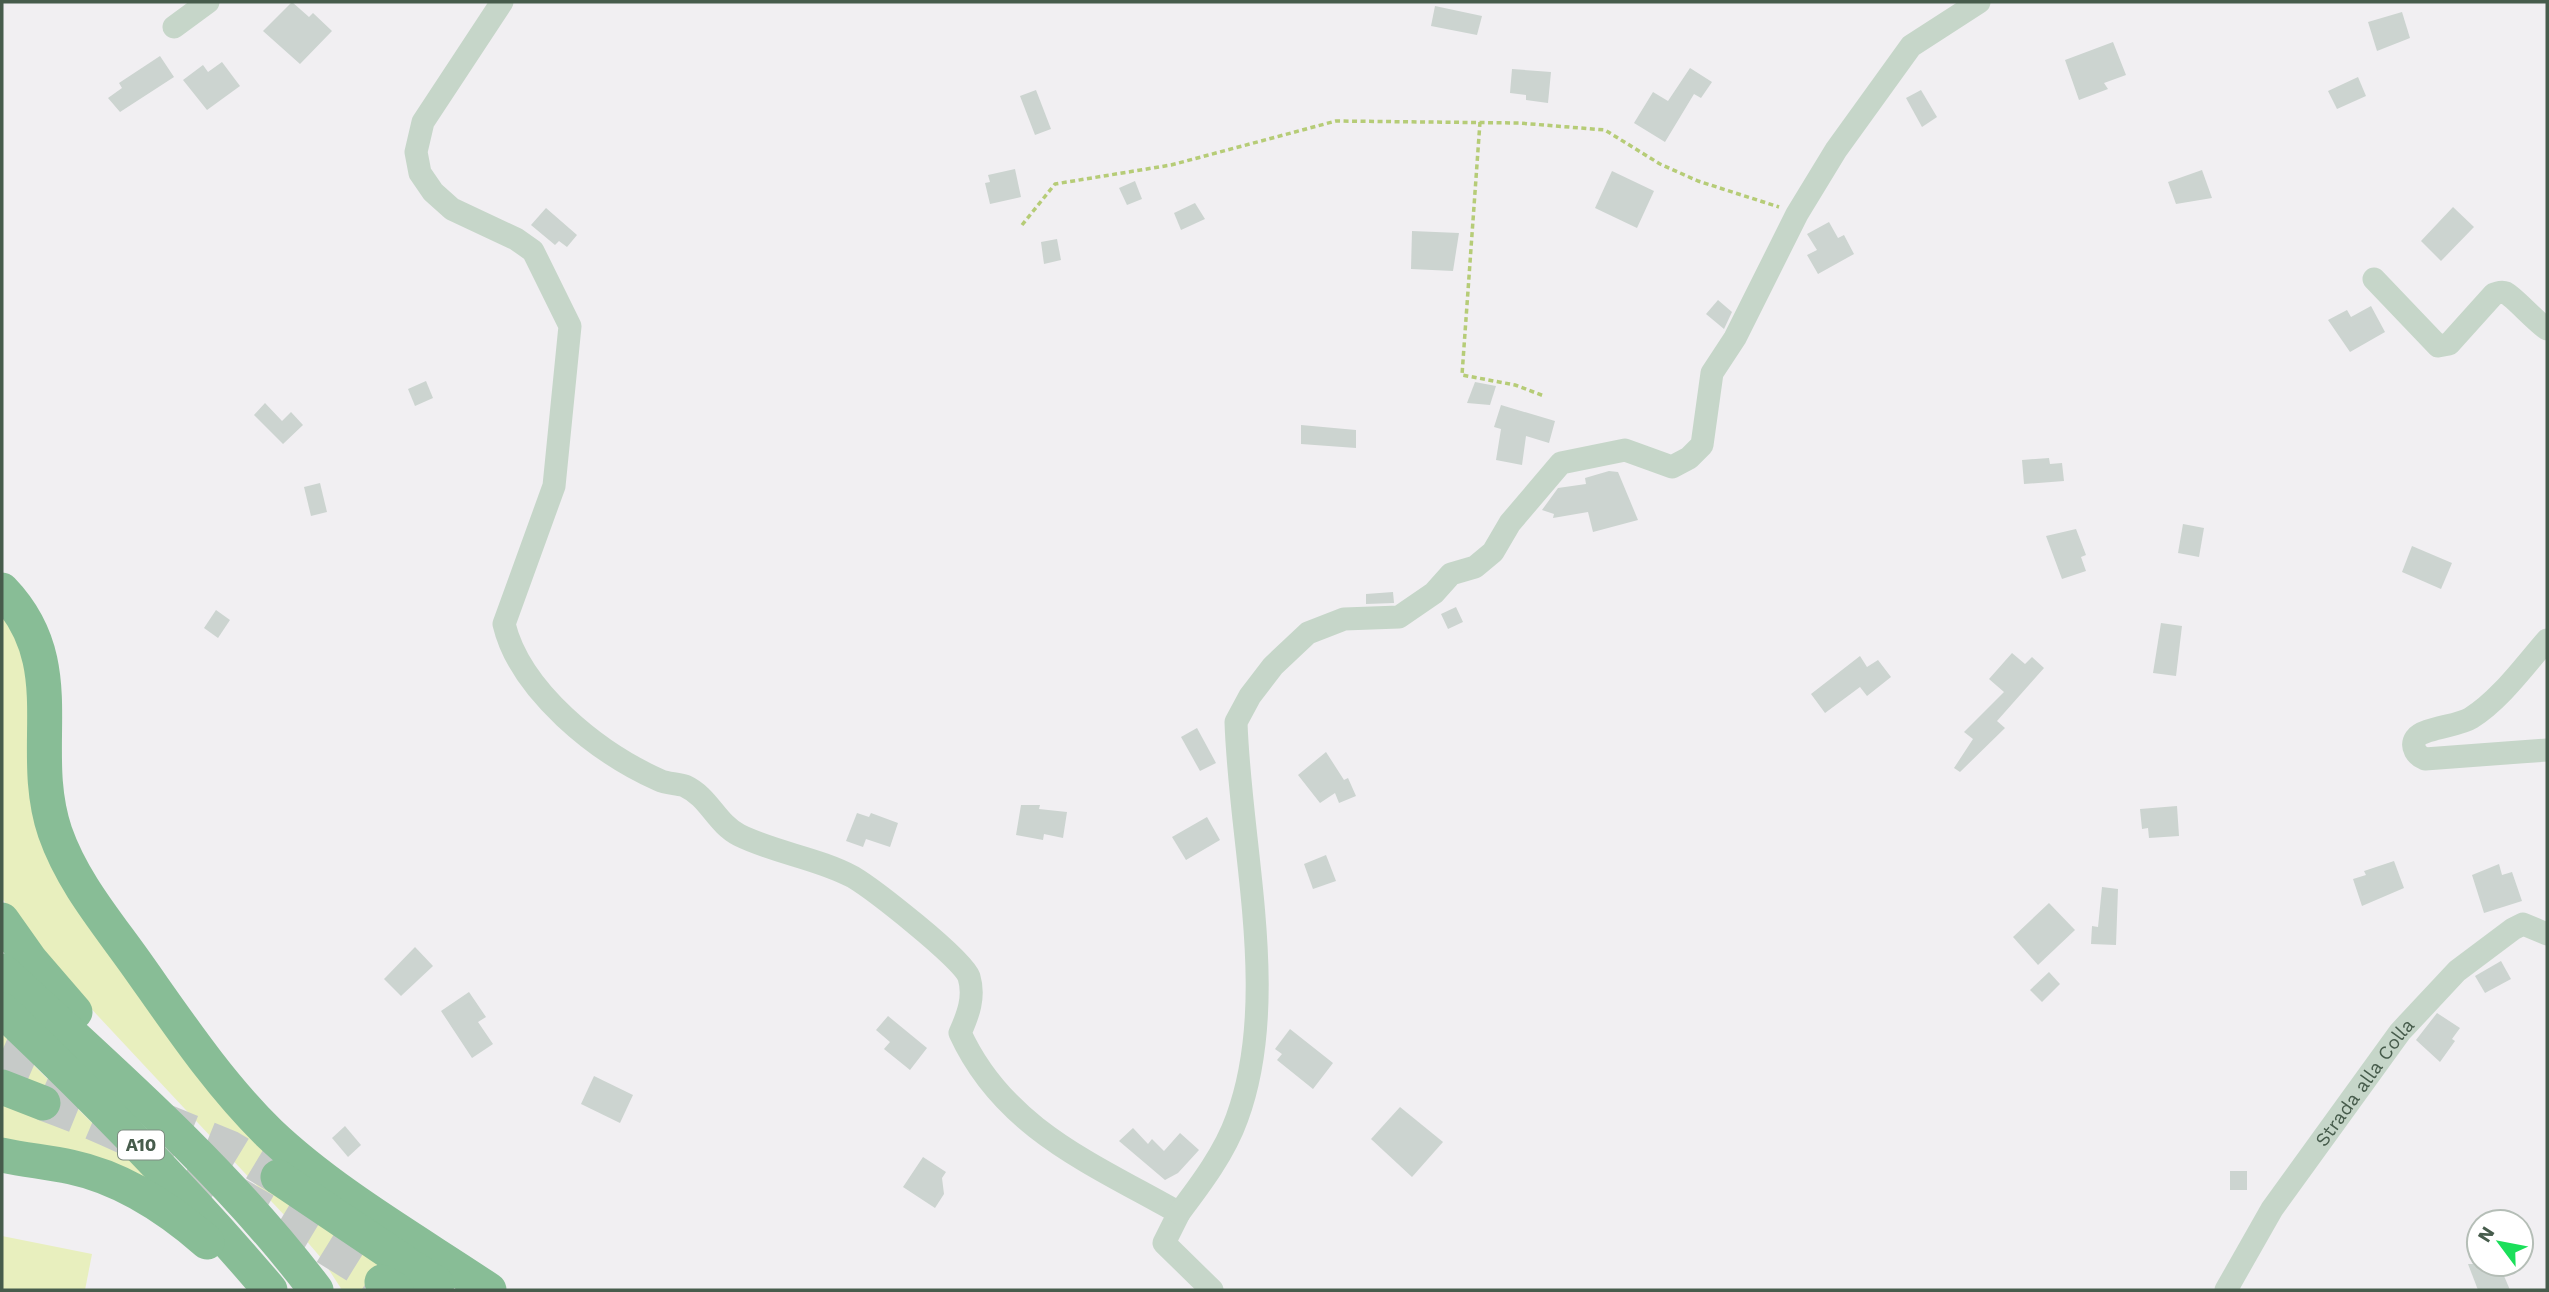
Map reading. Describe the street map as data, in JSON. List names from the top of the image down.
{
  "streets": {
    "highway": ["A10"],
    "street": ["Strada alla Colla"]
  },
  "north": "top left"
}
